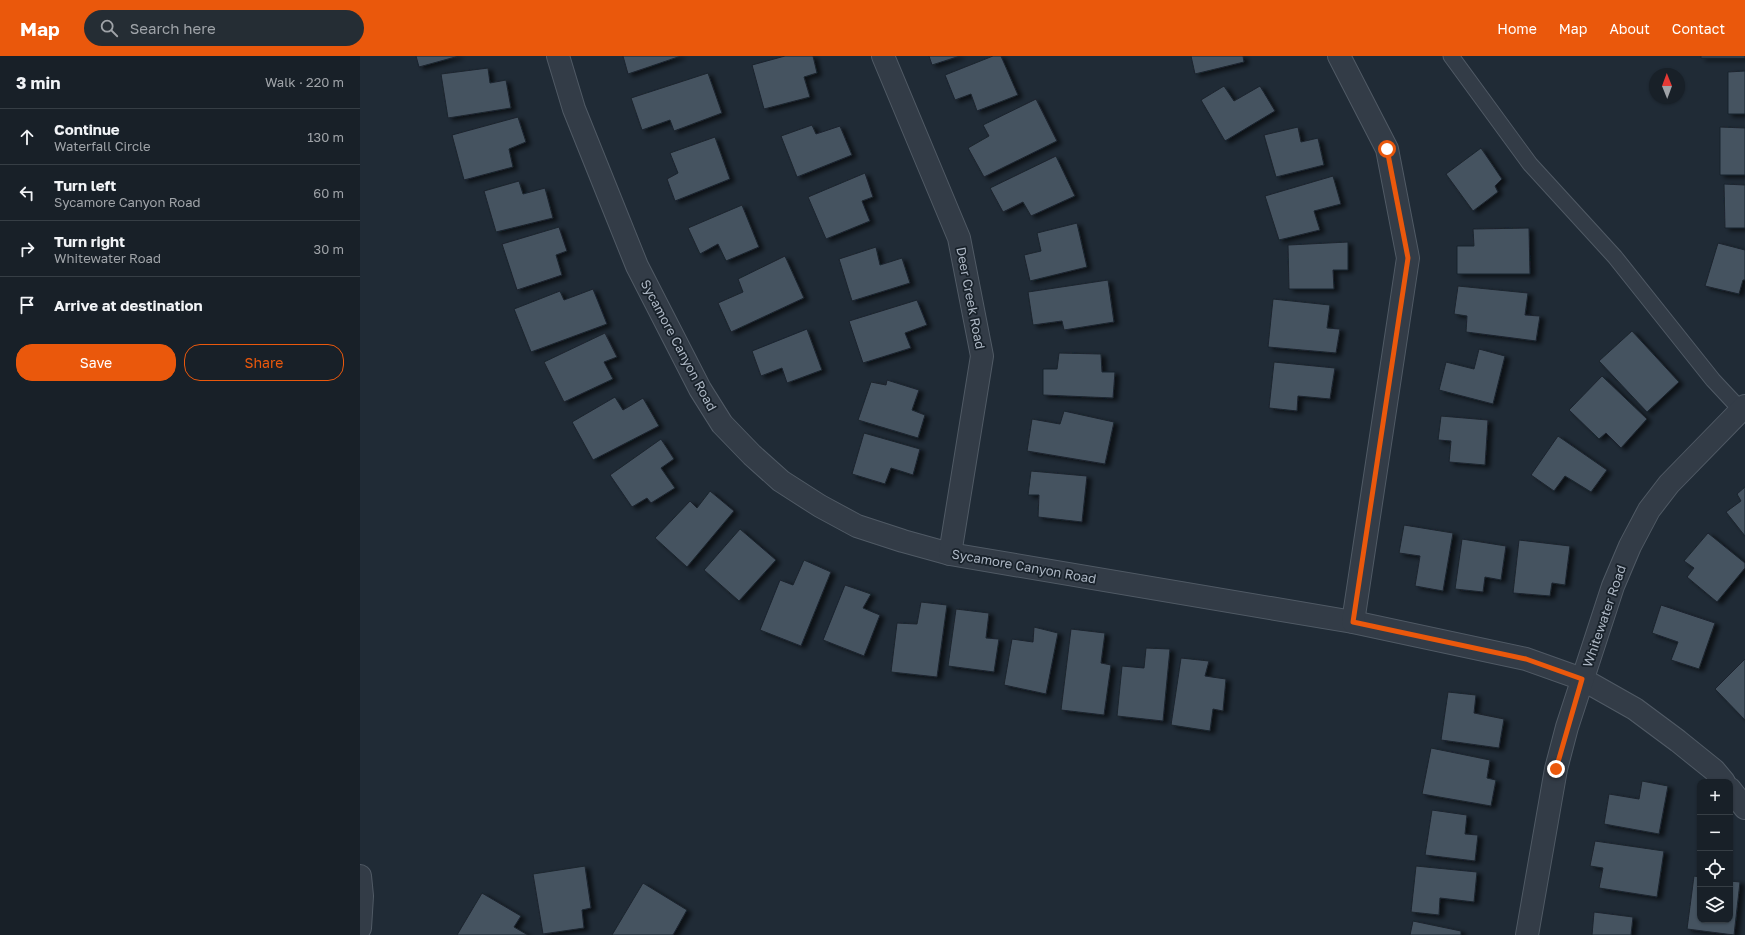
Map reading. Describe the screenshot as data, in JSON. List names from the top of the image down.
{
  "streets": {
    "street": ["Deer Creek Road", "Sycamore Canyon Road", "Whitewater Road"]
  },
  "crossings": [
    ["Deer Creek Road", "Sycamore Canyon Road"],
    ["Sycamore Canyon Road", "Whitewater Road"]
  ],
  "north": "top",
  "page": {
    "header": "Map",
    "search": "Search here",
    "nav": [
      "Home",
      "Map",
      "About",
      "Contact"
    ],
    "heading": ["3 min", "Walk · 220 m"],
    "list": [
      ["Continue", "Waterfall Circle", "130 m"],
      ["Turn left", "Sycamore Canyon Road", "60 m"],
      ["Turn right", "Whitewater Road", "30 m"],
      "Arrive at destination"
    ],
    "buttons": ["Save", "Share"],
    "map_buttons": ["+", "−"]
  }
}
